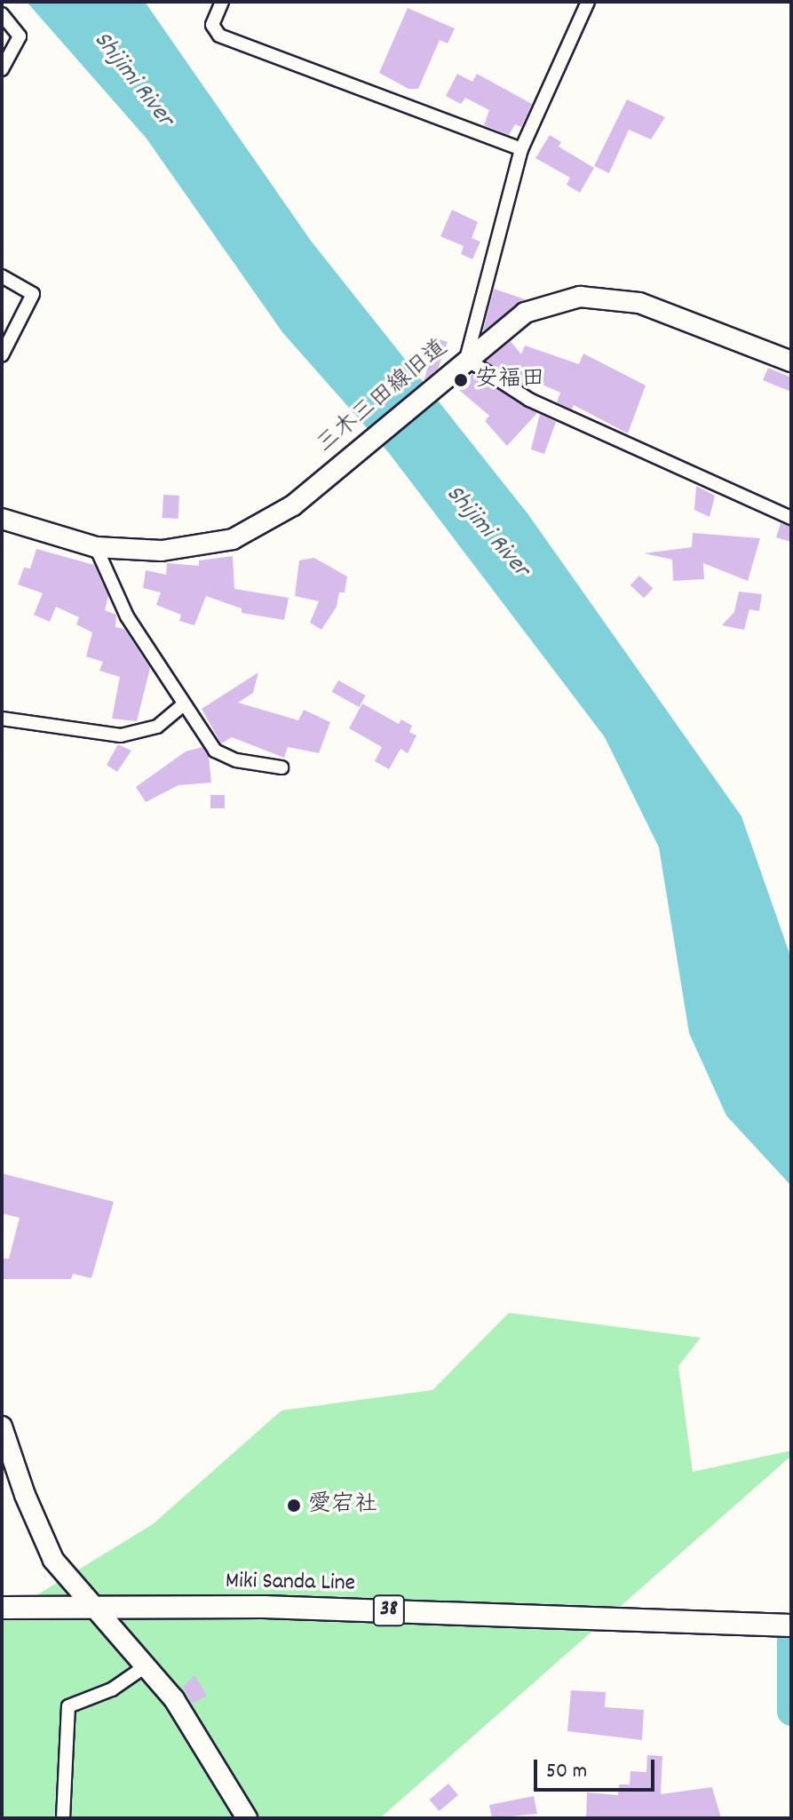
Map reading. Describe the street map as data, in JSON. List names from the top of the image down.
{
  "streets": {
    "main road": ["Miki Sanda Line", "38"],
    "street": ["三木三田線旧道"]
  },
  "water": ["Shijimi River"],
  "places": ["安福田", "愛宕社"],
  "scale_bar": "50 m"
}
